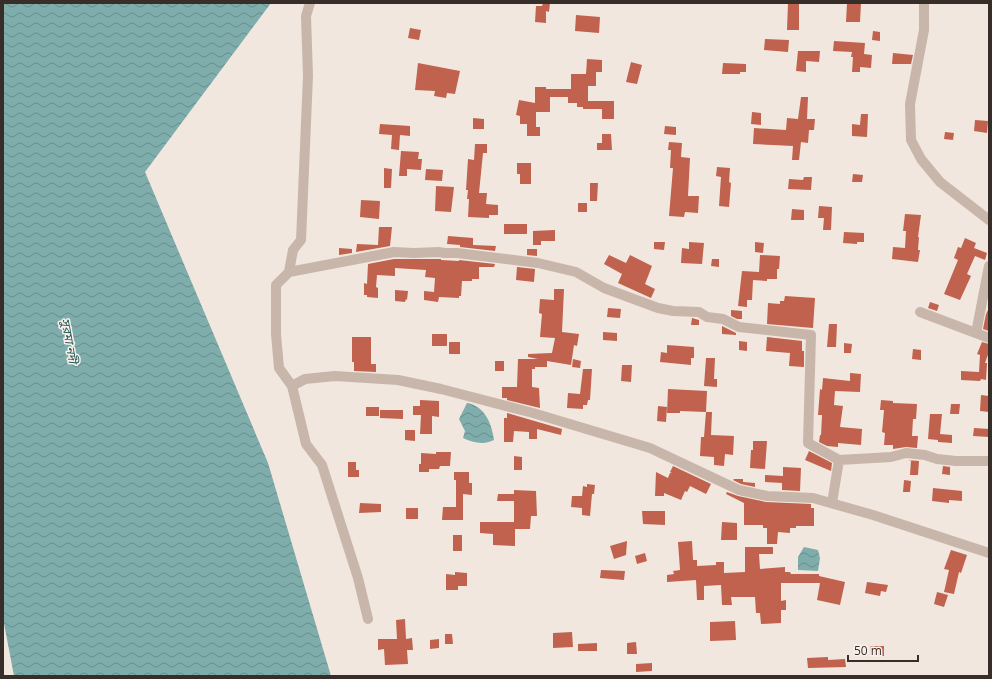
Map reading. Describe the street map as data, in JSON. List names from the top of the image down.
{
  "water": ["সুরমা নদী"],
  "scale_bar": "50 m"
}
